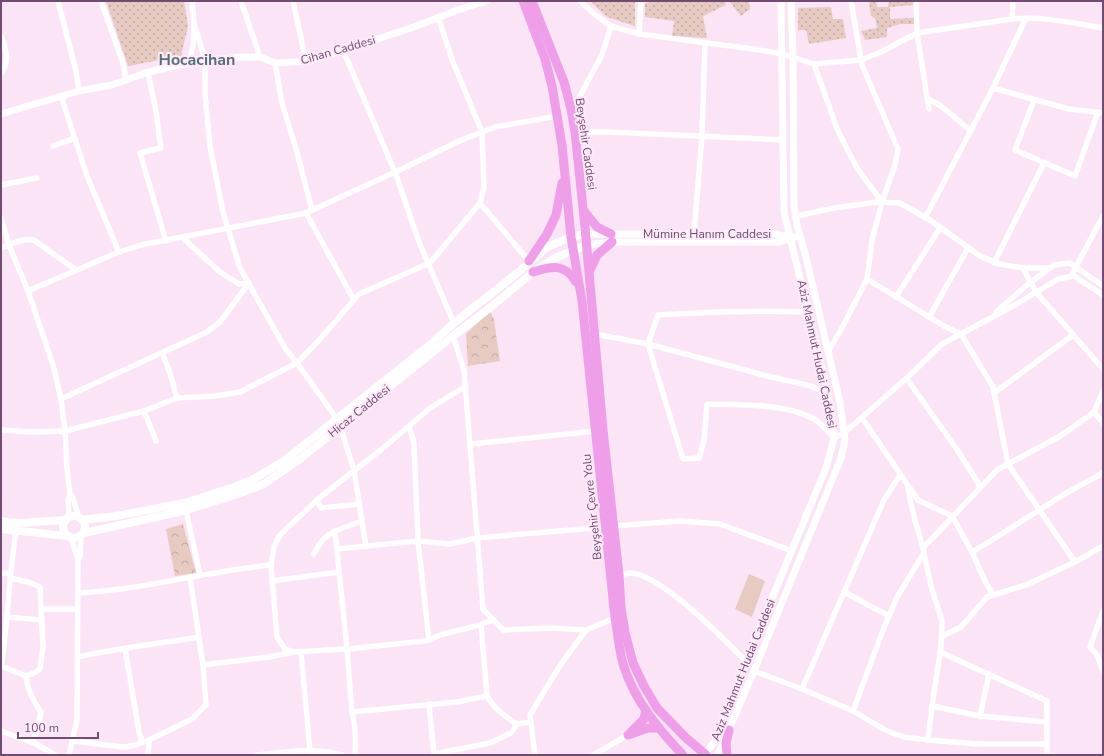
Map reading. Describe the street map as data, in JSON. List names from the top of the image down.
{
  "streets": {
    "highway": ["Beyşehir Caddesi", "Beyşehir Çevre Yolu"],
    "main road": ["Hicaz Caddesi"],
    "street": ["Cihan Caddesi", "Mümine Hanım Caddesi", "Aziz Mahmut Hudai Caddesi"]
  },
  "crossings": [
    ["Beyşehir Caddesi", "Mümine Hanım Caddesi"],
    ["Beyşehir Caddesi", "Hicaz Caddesi"],
    ["Beyşehir Caddesi", "Beyşehir Çevre Yolu"],
    ["Mümine Hanım Caddesi", "Aziz Mahmut Hudai Caddesi"],
    ["Mümine Hanım Caddesi", "Hicaz Caddesi"],
    ["Aziz Mahmut Hudai Caddesi", "Beyşehir Çevre Yolu"],
    ["Hicaz Caddesi", "Beyşehir Çevre Yolu"]
  ],
  "districts": ["Hocacihan"],
  "scale_bar": "100 m"
}
